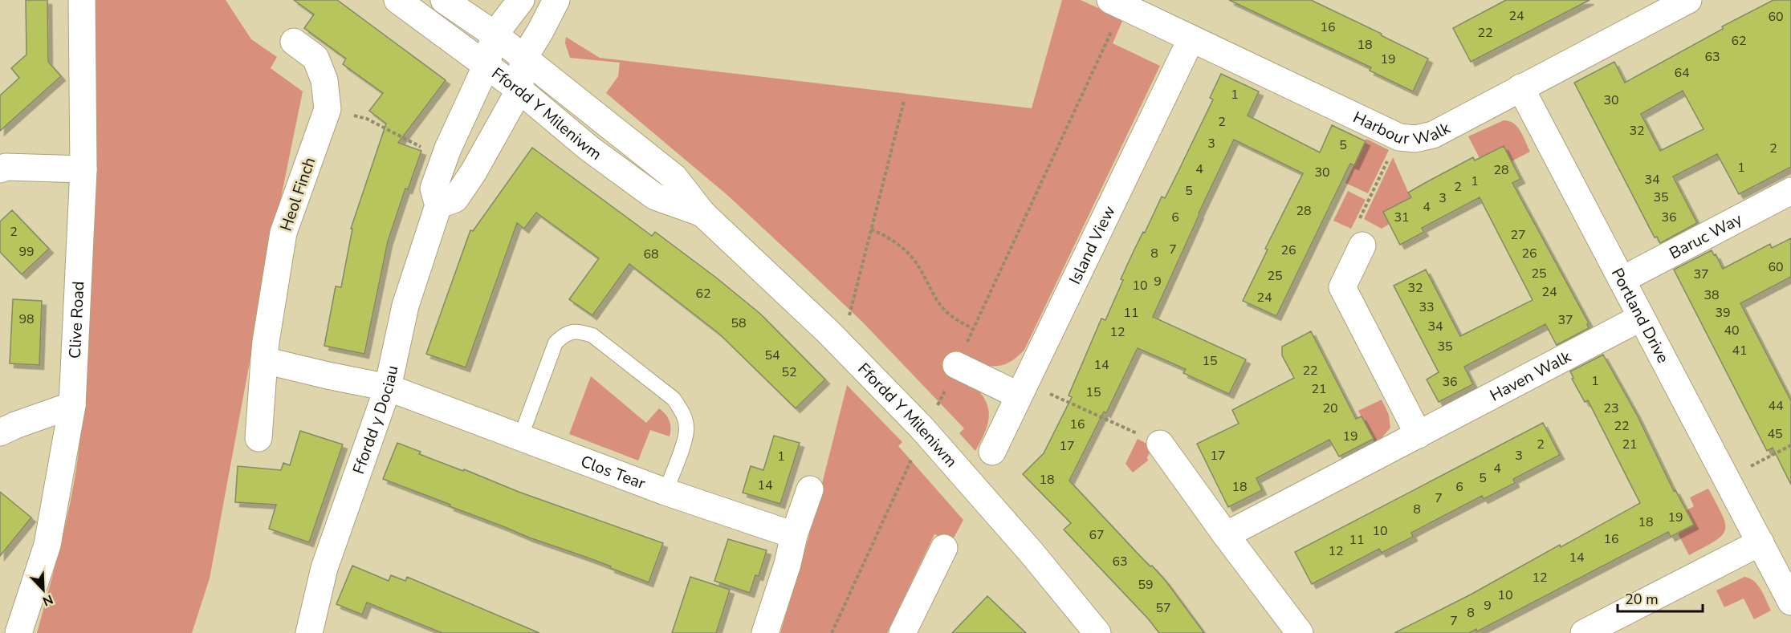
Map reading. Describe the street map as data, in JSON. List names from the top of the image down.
{
  "streets": {
    "street": [
      "Ffordd Y Mileniwm",
      "Harbour Walk",
      "Heol Finch",
      "Baruc Way",
      "Island View",
      "Portland Drive",
      "Clive Road",
      "Haven Walk",
      "Ffordd y Dociau",
      "Clos Tear"
    ]
  },
  "crossings": [
    ["Ffordd Y Mileniwm", "Ffordd y Dociau"],
    ["Harbour Walk", "Island View"],
    ["Harbour Walk", "Portland Drive"],
    ["Baruc Way", "Portland Drive"],
    ["Portland Drive", "Haven Walk"],
    ["Ffordd y Dociau", "Clos Tear"]
  ],
  "house_numbers": [
    "24",
    "60",
    "16",
    "22",
    "62",
    "18",
    "63",
    "19",
    "64",
    "1",
    "30",
    "2",
    "32",
    "3",
    "5",
    "2",
    "1",
    "4",
    "28",
    "30",
    "34",
    "1",
    "2",
    "5",
    "35",
    "3",
    "4",
    "28",
    "6",
    "31",
    "36",
    "2",
    "27",
    "7",
    "26",
    "99",
    "8",
    "26",
    "68",
    "60",
    "25",
    "37",
    "25",
    "9",
    "10",
    "32",
    "24",
    "62",
    "38",
    "24",
    "33",
    "11",
    "39",
    "98",
    "37",
    "58",
    "34",
    "40",
    "12",
    "35",
    "41",
    "54",
    "15",
    "14",
    "22",
    "52",
    "1",
    "36",
    "21",
    "15",
    "44",
    "20",
    "23",
    "16",
    "22",
    "45",
    "19",
    "2",
    "21",
    "17",
    "17",
    "3",
    "1",
    "4",
    "5",
    "18",
    "14",
    "18",
    "6",
    "7",
    "8",
    "19",
    "18",
    "10",
    "67",
    "16",
    "11",
    "12",
    "14",
    "63",
    "12",
    "59",
    "10",
    "9",
    "57",
    "8",
    "7"
  ],
  "scale_bar": "20 m",
  "north": "bottom right"
}
